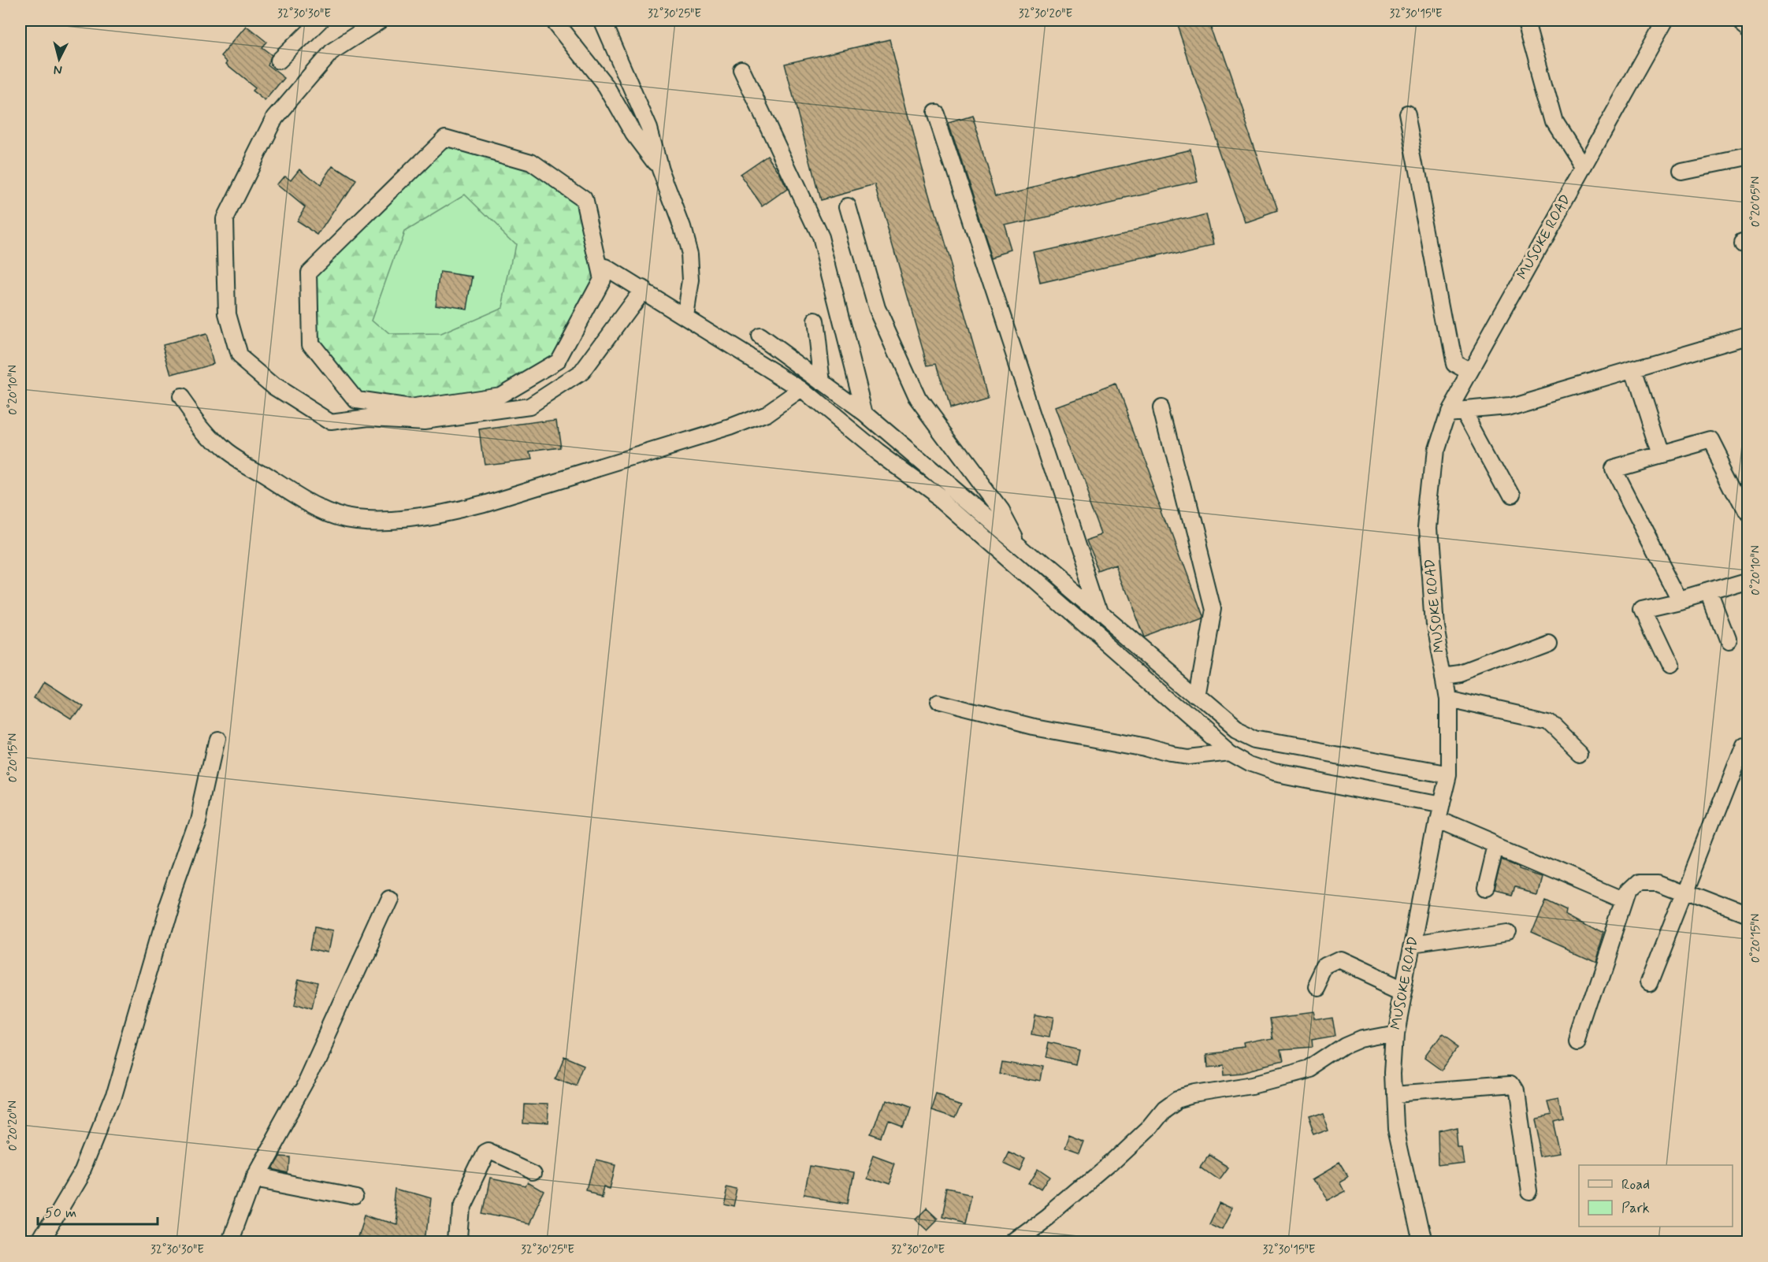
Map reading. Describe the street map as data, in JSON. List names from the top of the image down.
{
  "streets": {
    "street": ["MUSOKE ROAD"]
  },
  "legend": ["Road", "Park"],
  "scale_bar": "50 m",
  "north": "bottom",
  "coordinates": [
    "32°30'30\"E",
    "32°30'25\"E",
    "32°30'20\"E",
    "32°30'15\"E",
    "0°20'05\"N",
    "0°20'10\"N",
    "0°20'15\"N",
    "0°20'20\"N"
  ]
}
